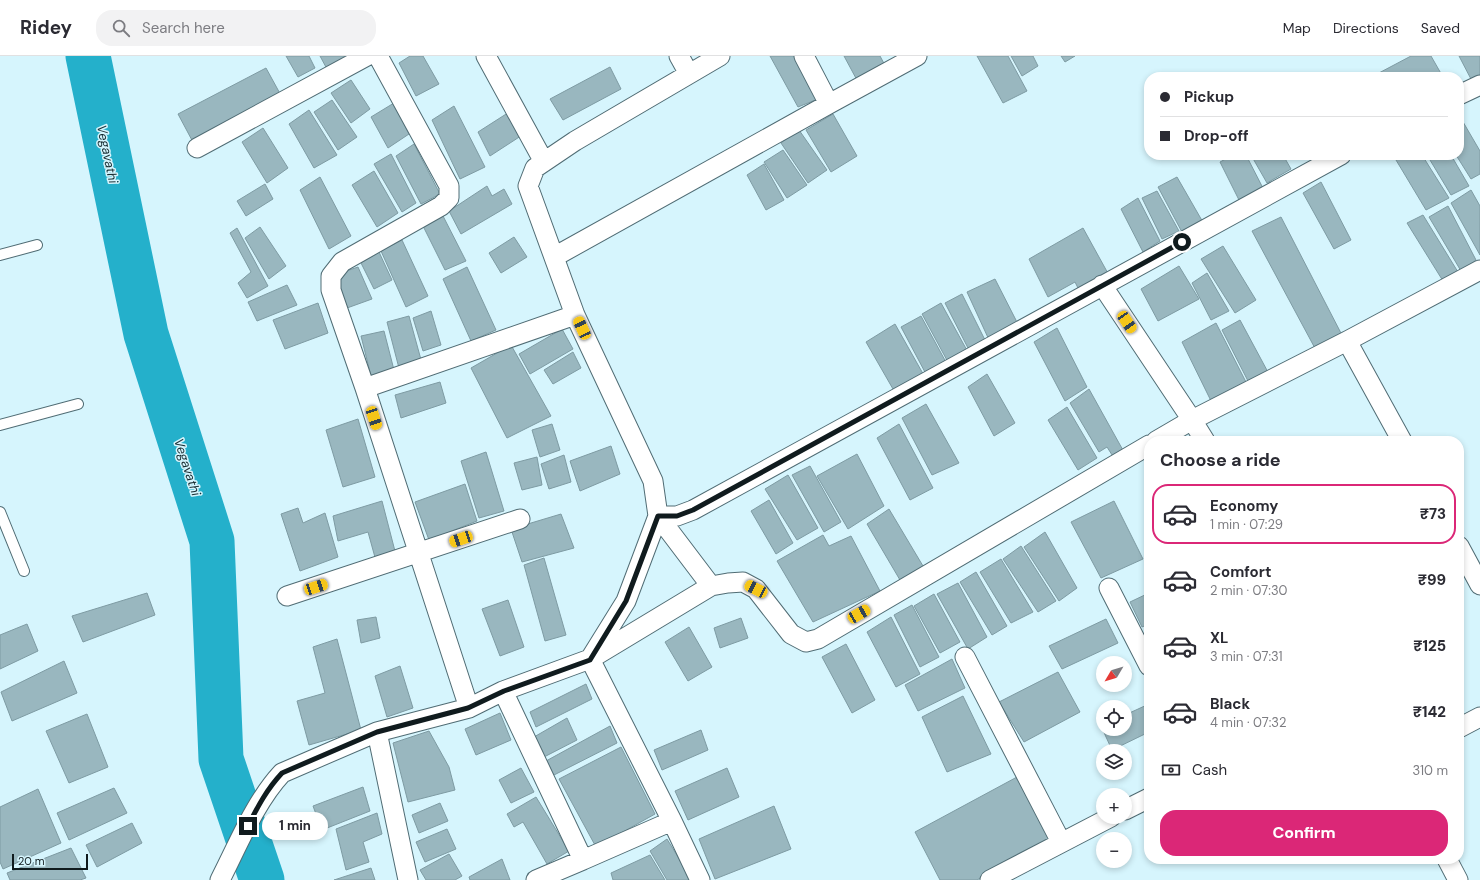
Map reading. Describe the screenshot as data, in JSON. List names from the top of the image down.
{
  "water": ["Vegavathi"],
  "scale_bar": "20 m",
  "north": "bottom left",
  "page": {
    "header": "Ridey",
    "search": "Search here",
    "nav": ["Map", "Directions", "Saved"],
    "banner": ["Pickup", "Drop-off"],
    "heading": "Choose a ride",
    "list": [
      {
        "name": "Economy",
        "note": "1 min · 07:29",
        "value": "₹73"
      },
      {
        "name": "Comfort",
        "note": "2 min · 07:30",
        "value": "₹99"
      },
      {
        "name": "XL",
        "note": "3 min · 07:31",
        "value": "₹125"
      },
      {
        "name": "Black",
        "note": "4 min · 07:32",
        "value": "₹142"
      }
    ],
    "map_buttons": ["+", "−"],
    "pay": ["Cash", "310 m"],
    "buttons": "Confirm",
    "bubble": "1 min",
    "scale": "20 m"
  }
}
